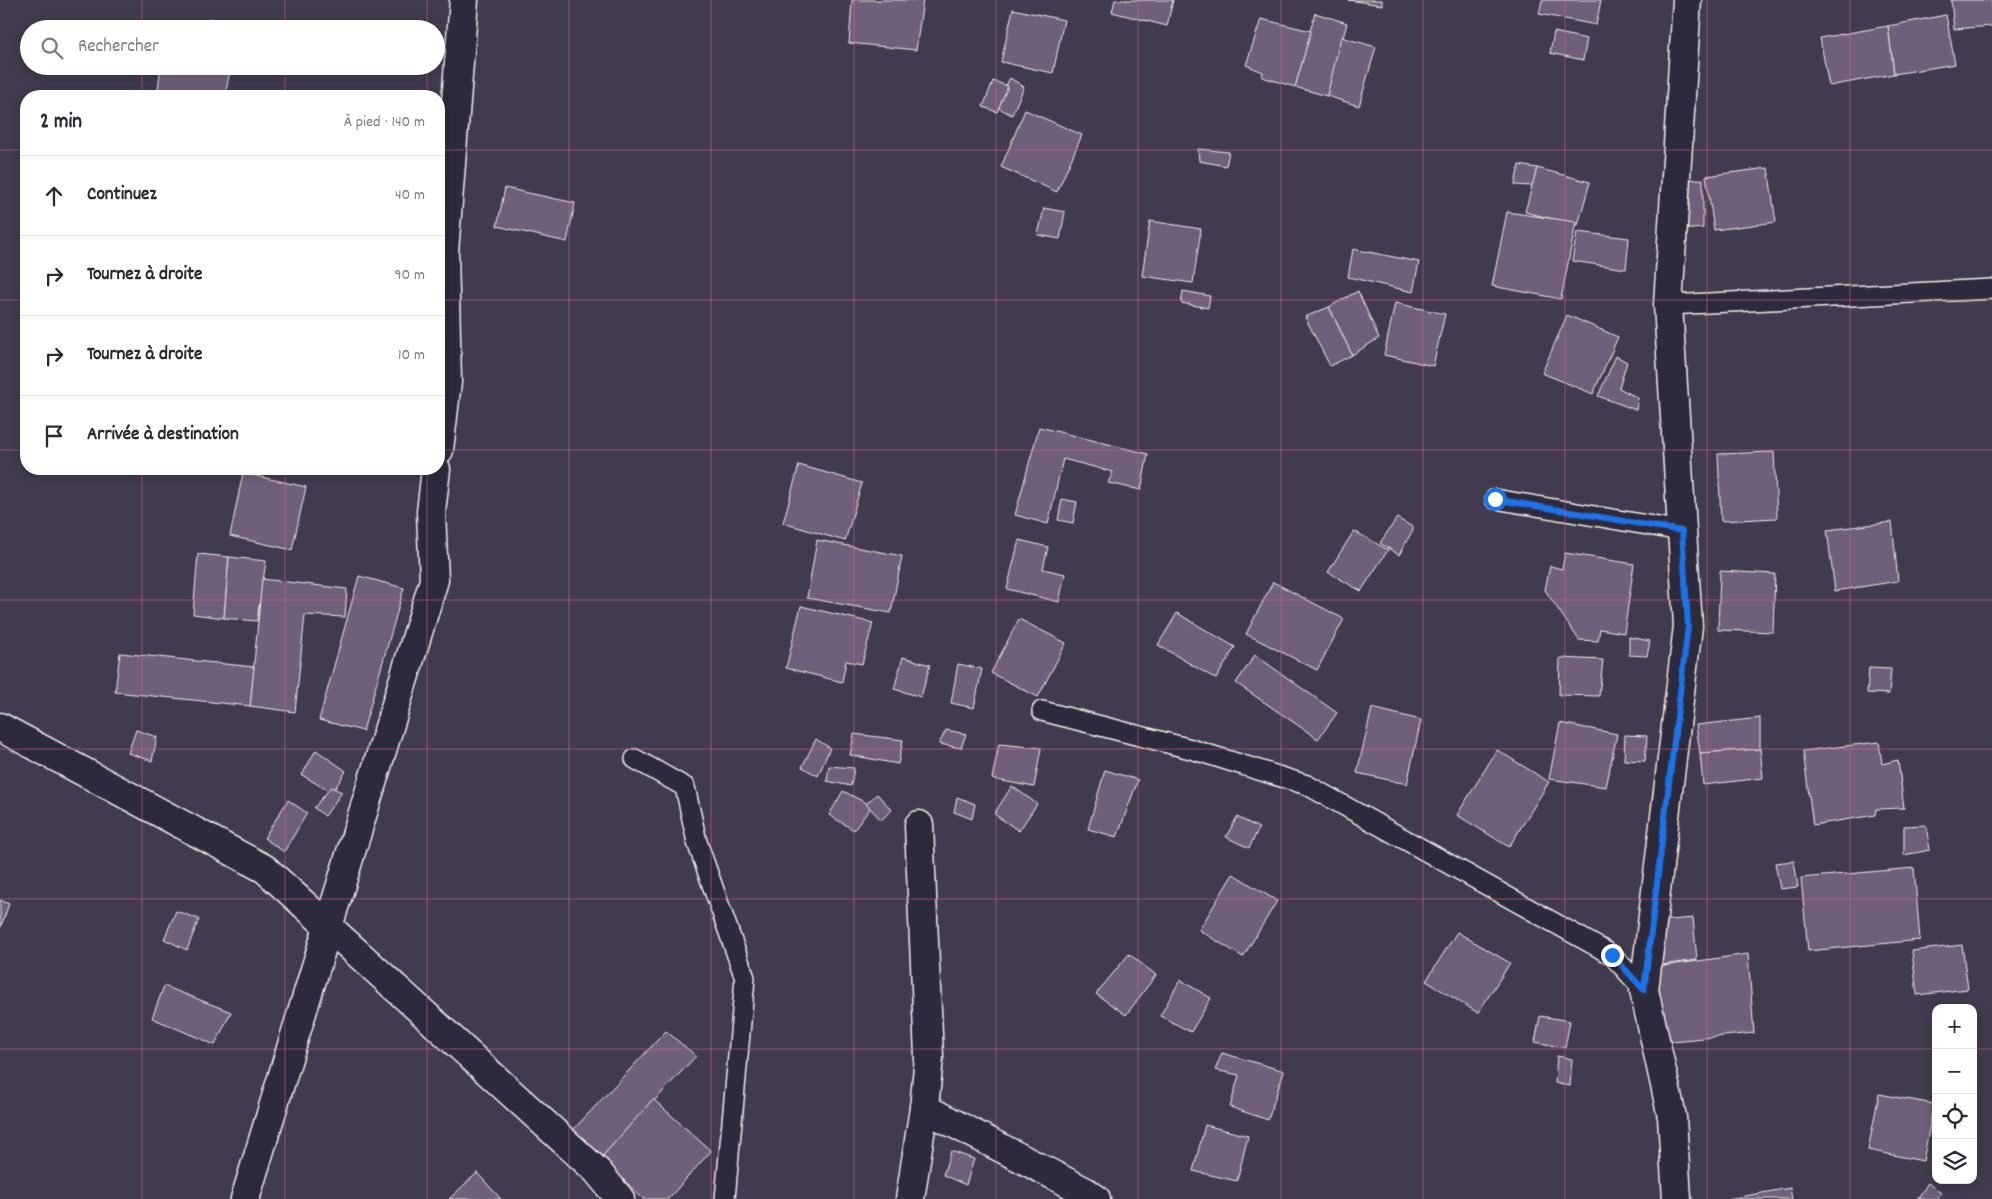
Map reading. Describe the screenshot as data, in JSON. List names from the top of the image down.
{
  "page": {
    "search": "Rechercher",
    "heading": ["2 min", "À pied · 140 m"],
    "list": [
      ["Continuez", "40 m"],
      ["Tournez à droite", "90 m"],
      ["Tournez à droite", "10 m"],
      "Arrivée à destination"
    ],
    "map_buttons": ["+", "−"]
  }
}
